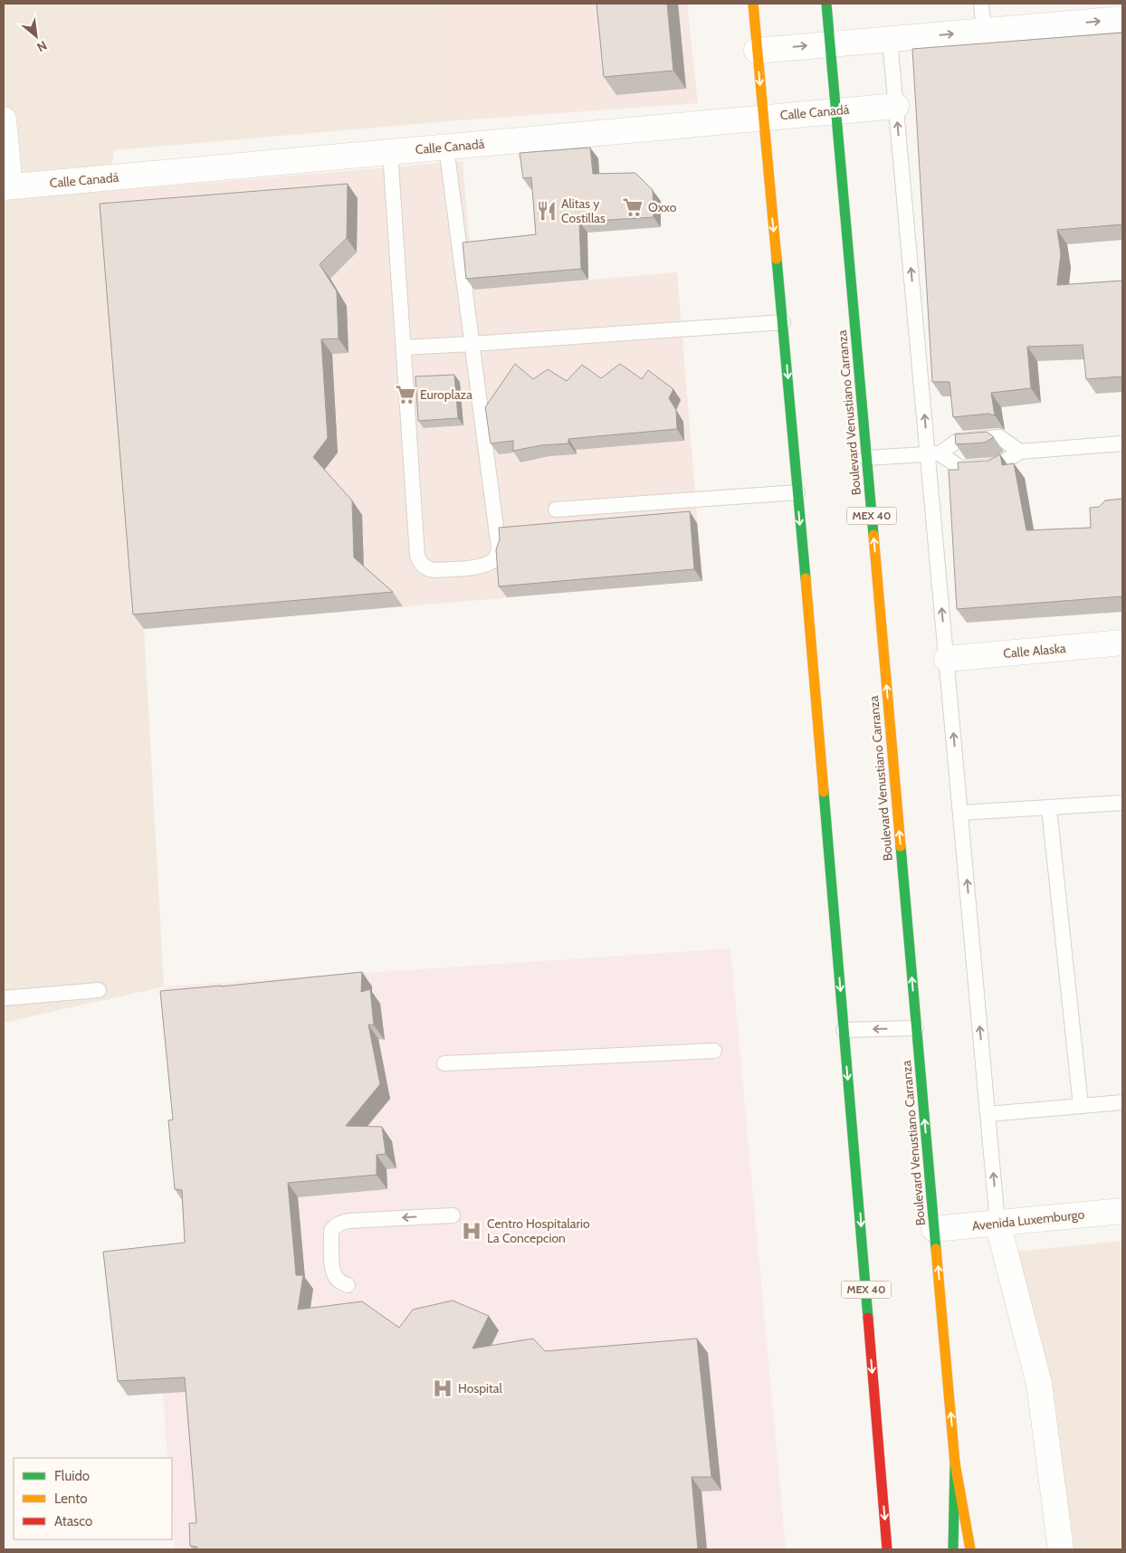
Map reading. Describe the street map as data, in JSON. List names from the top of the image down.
{
  "streets": {
    "main road": ["Boulevard Venustiano Carranza", "MEX 40"],
    "street": ["Calle Canadá", "Calle Alaska", "Avenida Luxemburgo"]
  },
  "crossings": [
    ["Calle Canadá", "Boulevard Venustiano Carranza"],
    ["Calle Canadá", "MEX 40"],
    ["Boulevard Venustiano Carranza", "Avenida Luxemburgo"]
  ],
  "places": {
    "supermarket": ["Oxxo", "Europlaza"],
    "restaurant": ["Alitas y Costillas"],
    "hospital": ["Centro Hospitalario La Concepcion", "Hospital"]
  },
  "legend": ["Fluido", "Lento", "Atasco"],
  "north": "bottom right"
}
